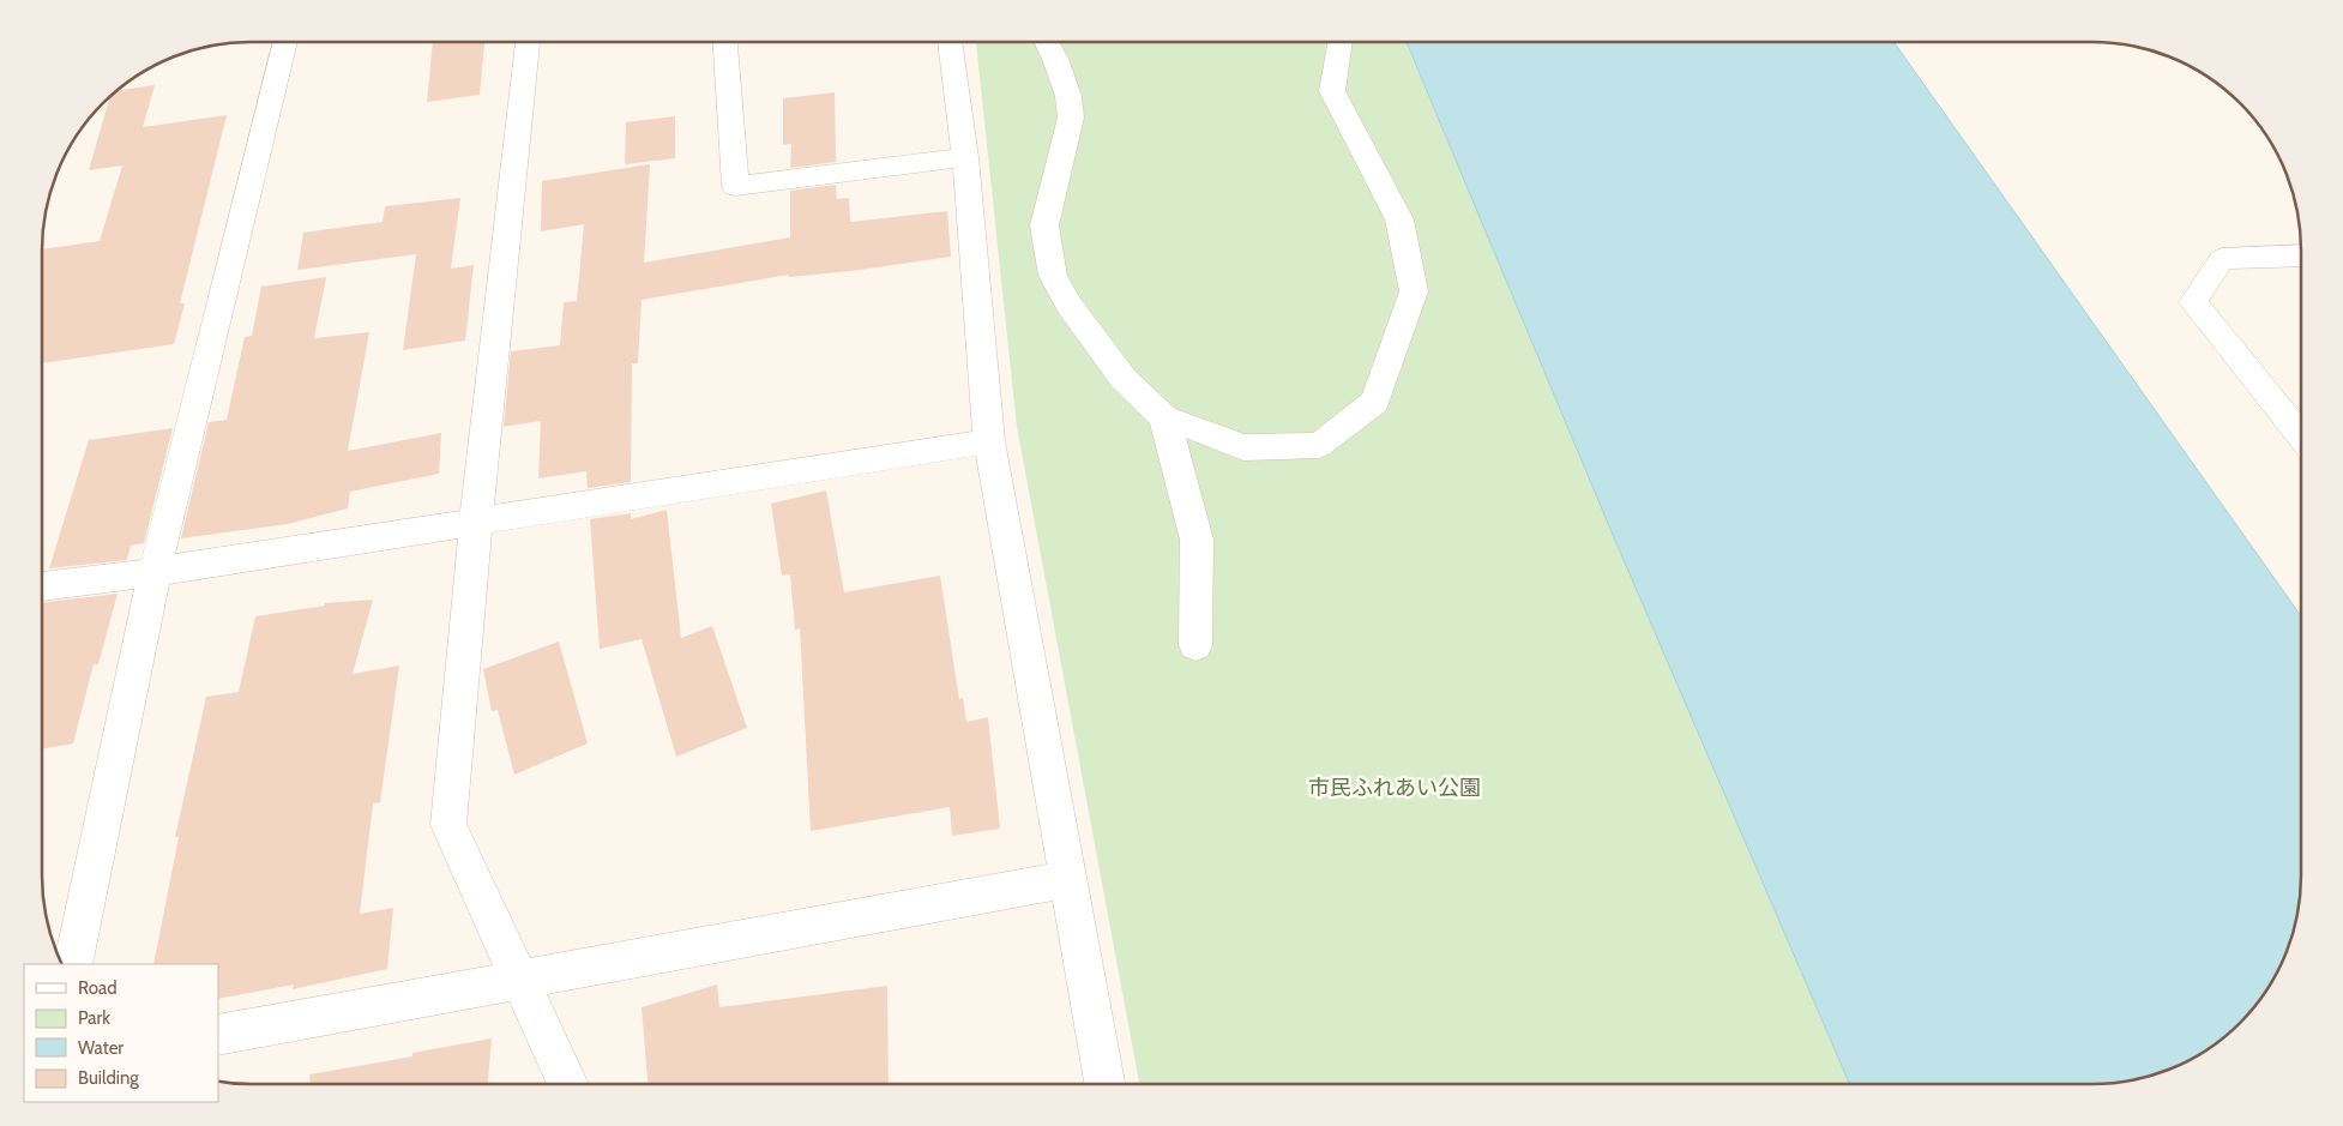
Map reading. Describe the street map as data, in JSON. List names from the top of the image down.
{
  "parks": ["市民ふれあい公園"],
  "legend": [
    "Road",
    "Park",
    "Water",
    "Building"
  ]
}
